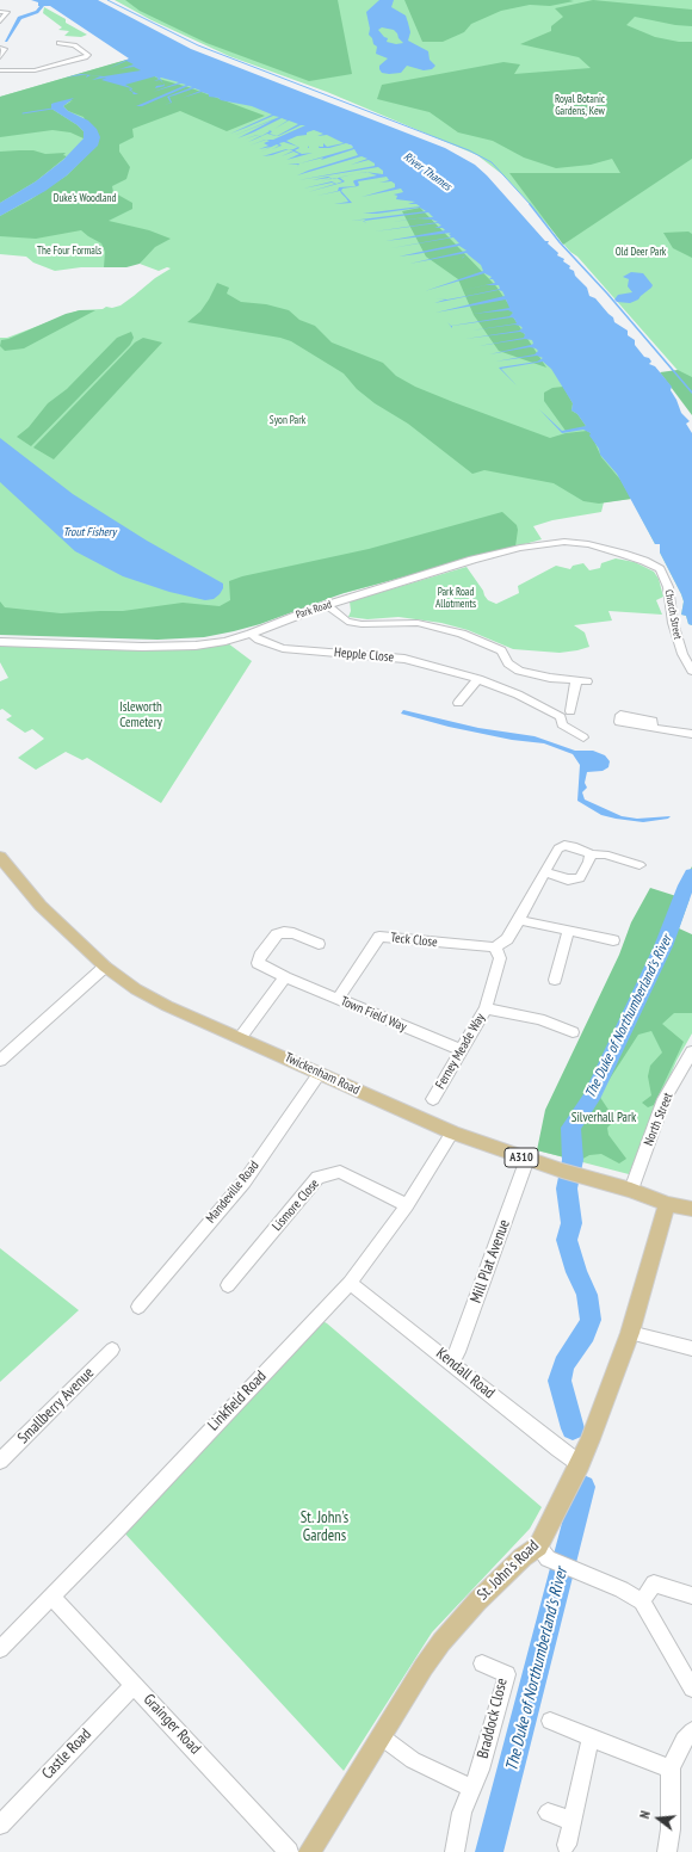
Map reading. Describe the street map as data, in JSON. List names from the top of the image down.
{
  "streets": {
    "main road": ["Twickenham Road", "A310", "St. John's Road"],
    "street": [
      "Park Road",
      "Church Street",
      "Hepple Close",
      "Teck Close",
      "Town Field Way",
      "Ferney Meade Way",
      "North Street",
      "Mandeville Road",
      "Lismore Close",
      "Mill Plat Avenue",
      "Kendall Road",
      "Linkfield Road",
      "Smallberry Avenue",
      "Braddock Close",
      "Grainger Road",
      "Castle Road"
    ]
  },
  "crossings": [
    ["Park Road", "Church Street"],
    ["Park Road", "Hepple Close"],
    ["Teck Close", "Town Field Way"],
    ["Town Field Way", "Ferney Meade Way"],
    ["Twickenham Road", "North Street"],
    ["Twickenham Road", "Mandeville Road"],
    ["Twickenham Road", "Mill Plat Avenue"],
    ["Twickenham Road", "Linkfield Road"],
    ["Twickenham Road", "St. John's Road"],
    ["Lismore Close", "Linkfield Road"],
    ["Mill Plat Avenue", "Kendall Road"],
    ["Kendall Road", "Linkfield Road"],
    ["Kendall Road", "St. John's Road"],
    ["Linkfield Road", "Grainger Road"],
    ["Grainger Road", "Castle Road"]
  ],
  "water": ["River Thames", "Trout Fishery", "The Duke of Northumberland's River"],
  "parks": [
    "Royal Botanic Gardens, Kew",
    "Duke's Woodland",
    "The Four Formals",
    "Old Deer Park",
    "Syon Park",
    "Park Road Allotments",
    "Isleworth Cemetery",
    "Silverhall Park",
    "St. John's Gardens"
  ],
  "north": "left"
}
